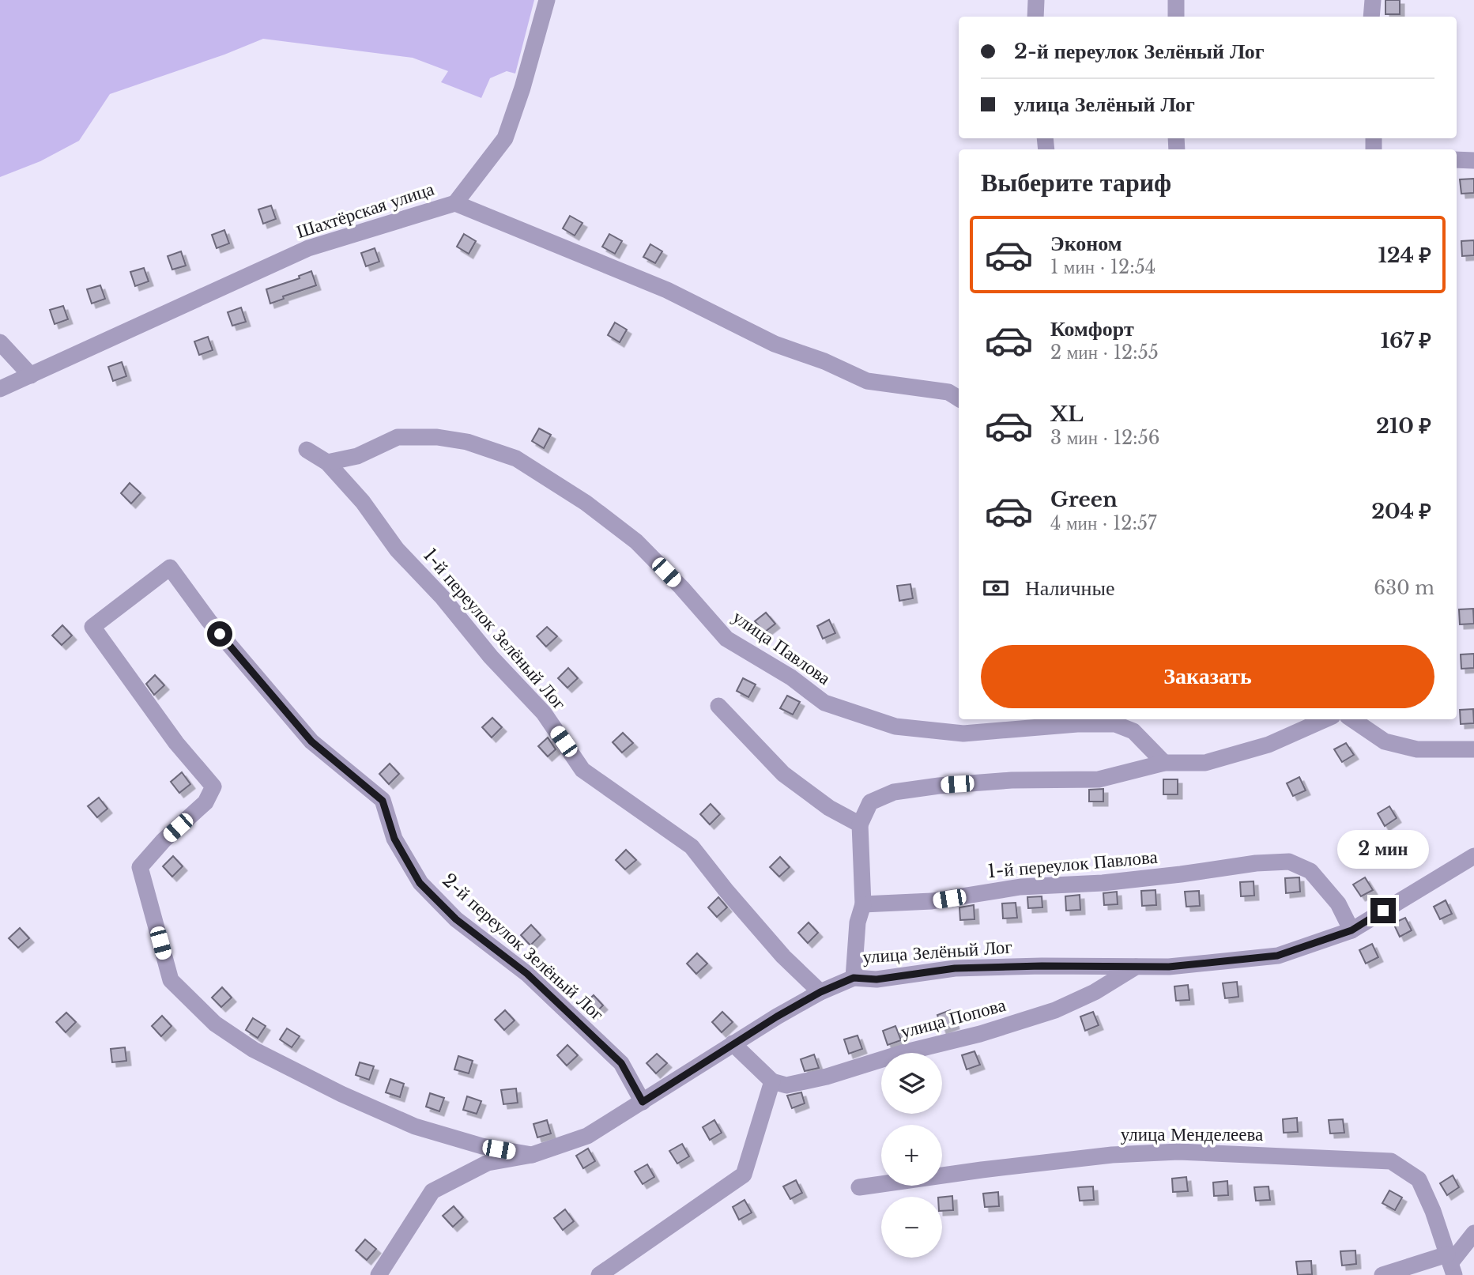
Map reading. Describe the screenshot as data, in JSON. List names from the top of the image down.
{
  "streets": {
    "street": [
      "Шахтёрская улица",
      "1-й переулок Зелёный Лог",
      "улица Павлова",
      "1-й переулок Павлова",
      "2-й переулок Зелёный Лог",
      "улица Зелёный Лог",
      "улица Попова",
      "улица Менделеева"
    ]
  },
  "crossings": [
    ["1-й переулок Зелёный Лог", "улица Павлова"],
    ["1-й переулок Зелёный Лог", "улица Зелёный Лог"],
    ["1-й переулок Павлова", "улица Зелёный Лог"],
    ["2-й переулок Зелёный Лог", "улица Зелёный Лог"],
    ["улица Зелёный Лог", "улица Попова"]
  ],
  "page": {
    "banner": ["2-й переулок Зелёный Лог", "улица Зелёный Лог"],
    "heading": "Выберите тариф",
    "list": [
      {
        "name": "Эконом",
        "note": "1 мин · 12:54",
        "value": "124 ₽"
      },
      {
        "name": "Комфорт",
        "note": "2 мин · 12:55",
        "value": "167 ₽"
      },
      {
        "name": "XL",
        "note": "3 мин · 12:56",
        "value": "210 ₽"
      },
      {
        "name": "Green",
        "note": "4 мин · 12:57",
        "value": "204 ₽"
      }
    ],
    "pay": ["Наличные", "630 m"],
    "buttons": "Заказать",
    "bubble": "2 мин",
    "map_buttons": ["+", "−"]
  }
}
